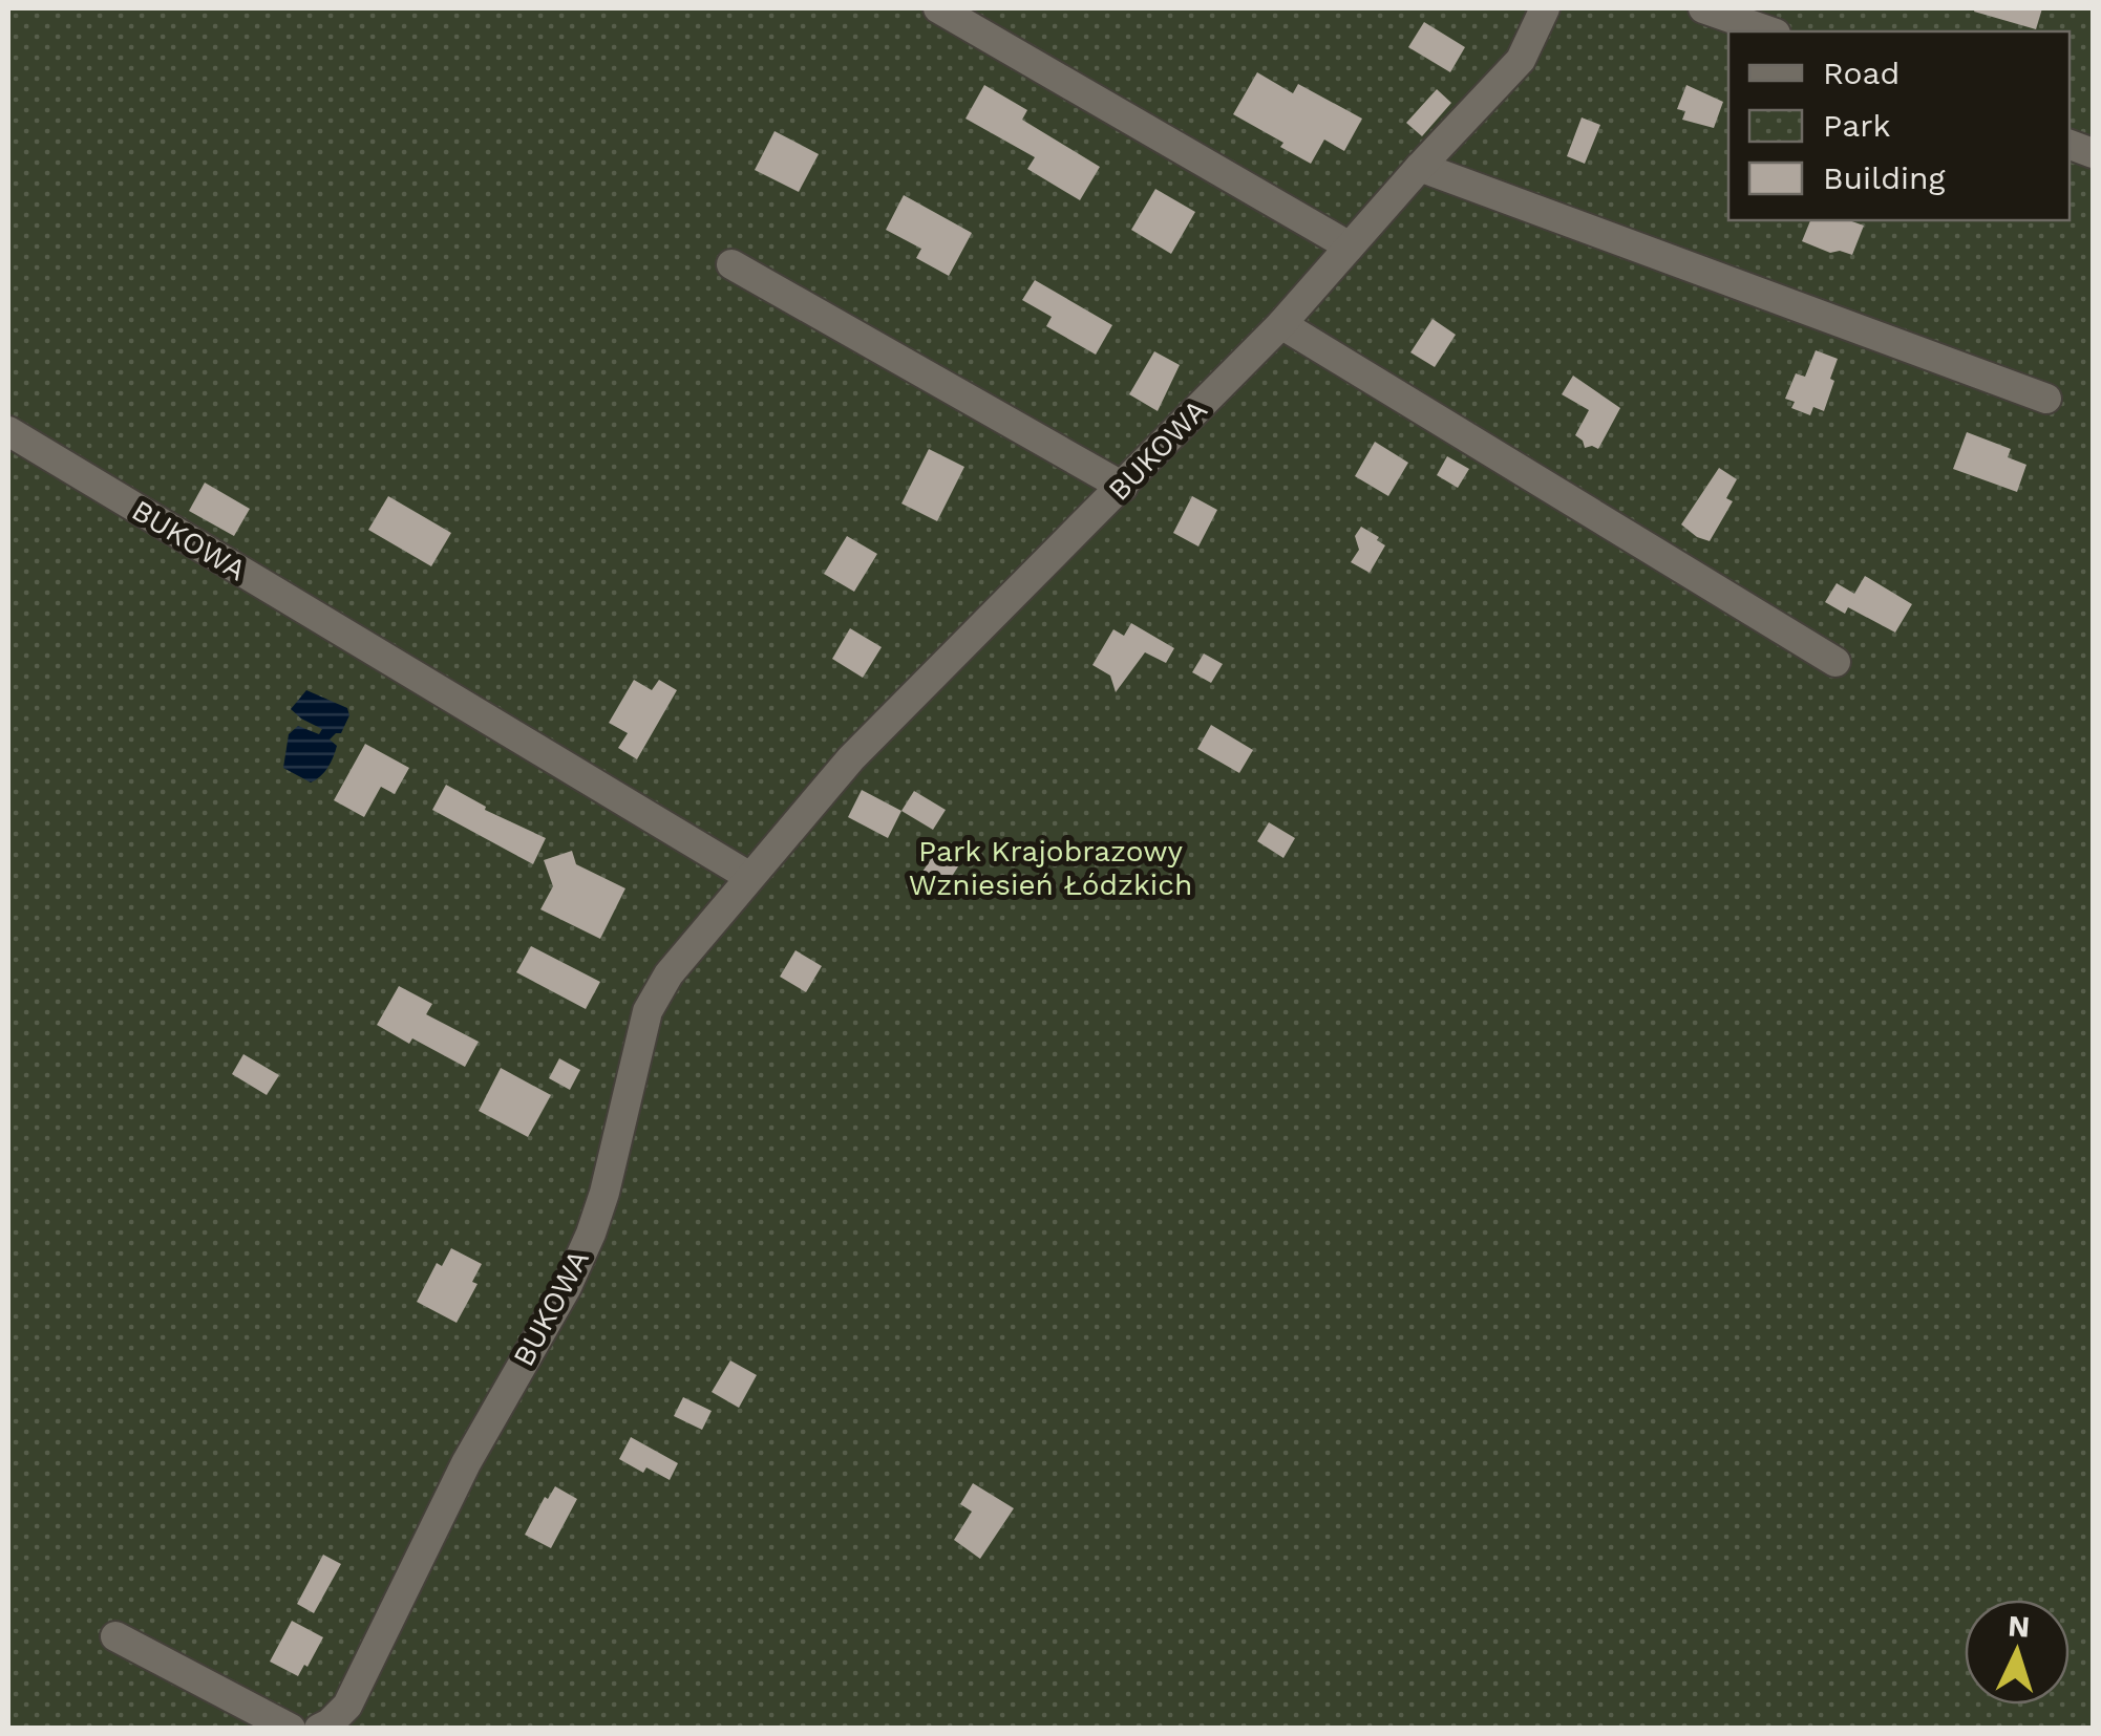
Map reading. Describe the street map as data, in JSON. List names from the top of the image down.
{
  "streets": {
    "street": ["BUKOWA"]
  },
  "parks": ["Park Krajobrazowy Wzniesień Łódzkich"],
  "legend": ["Road", "Park", "Building"],
  "north": "top"
}
